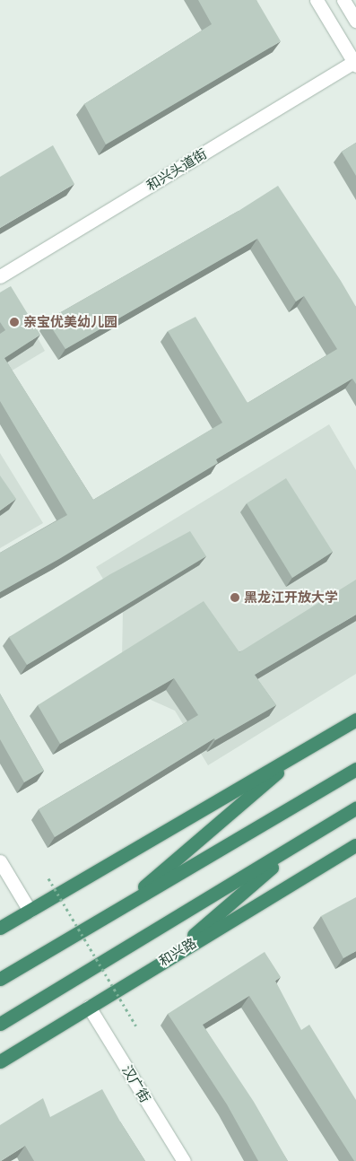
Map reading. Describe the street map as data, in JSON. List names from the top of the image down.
{
  "streets": {
    "highway": ["和兴路"],
    "street": ["和兴头道街", "汉广街"]
  },
  "crossings": [
    ["和兴路", "汉广街"]
  ],
  "places": ["亲宝优美幼儿园", "黑龙江开放大学"]
}
